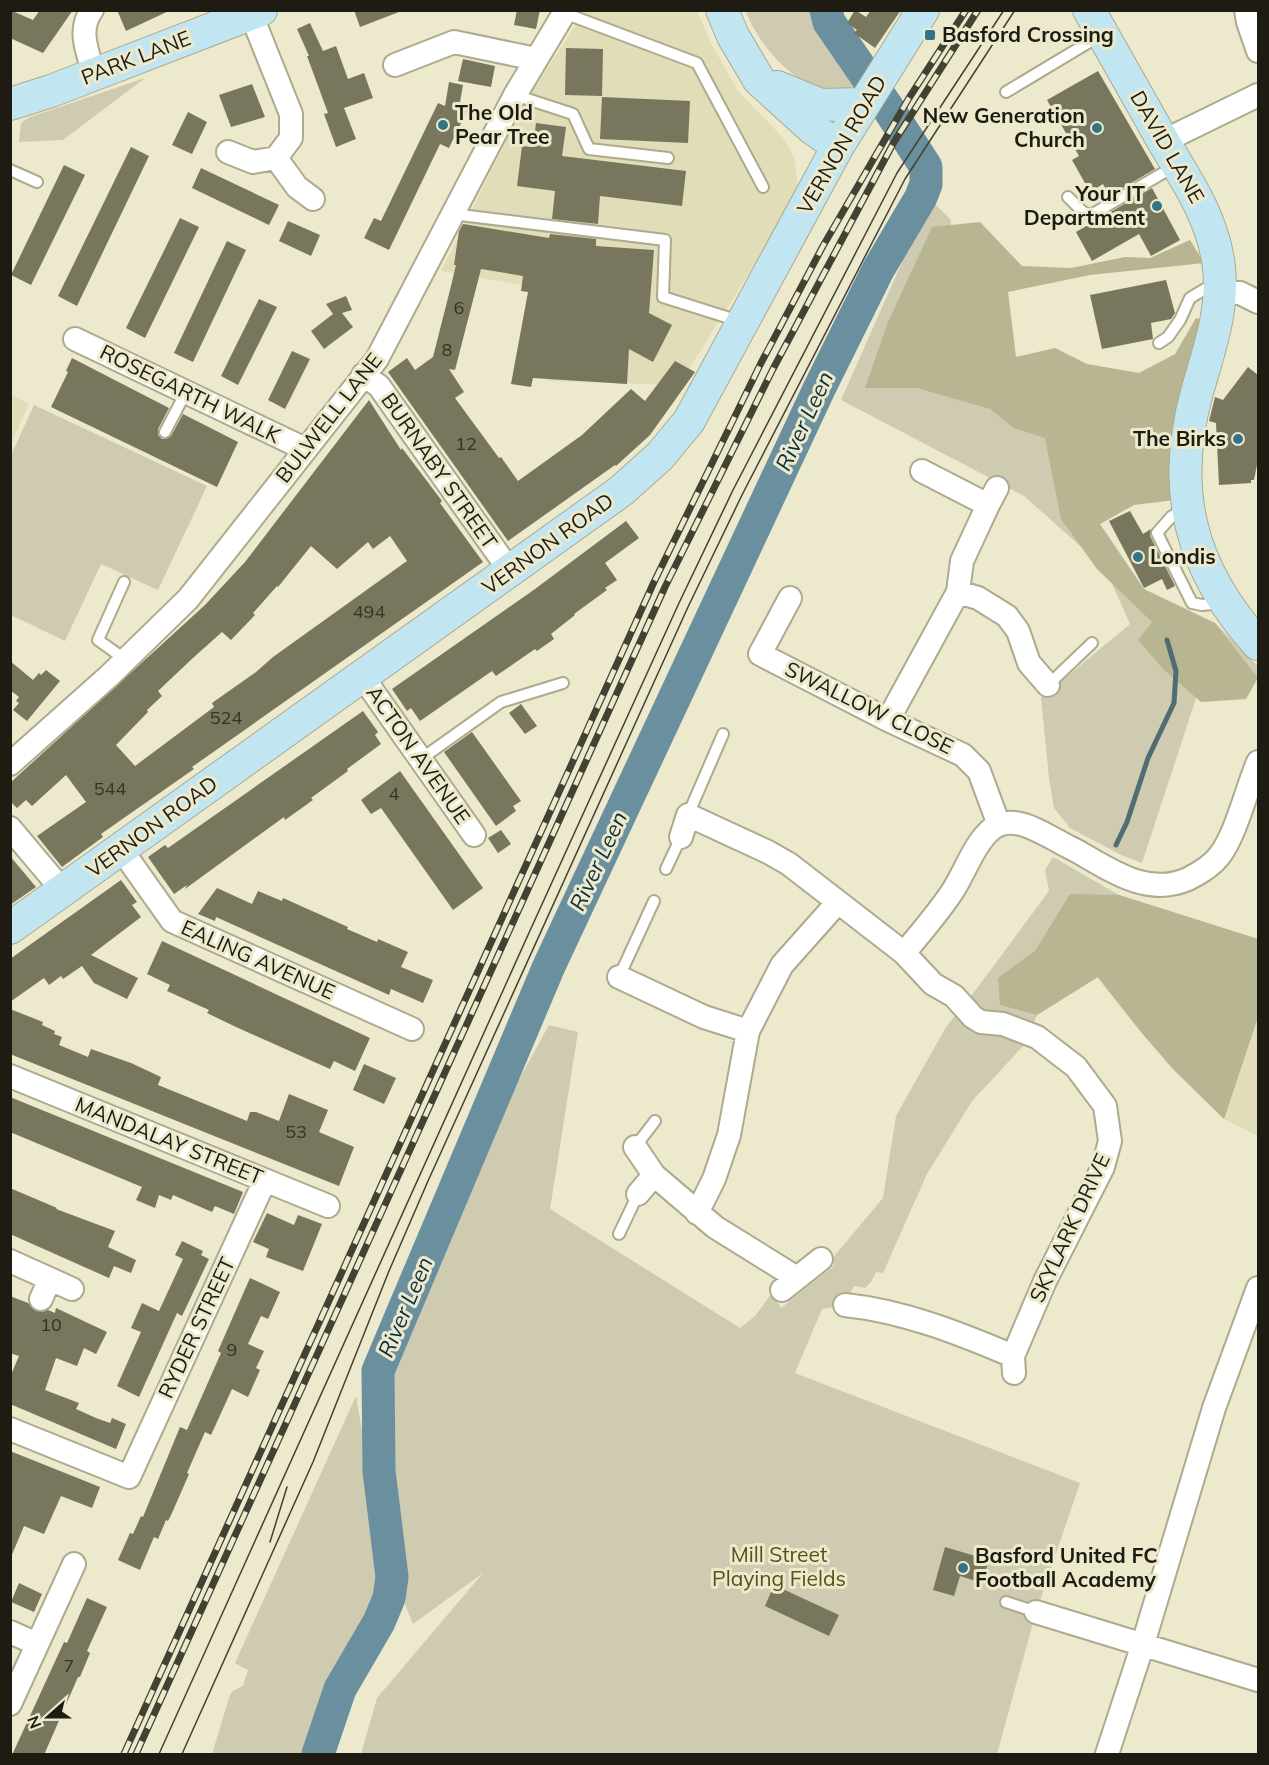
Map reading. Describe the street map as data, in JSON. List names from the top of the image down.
{
  "streets": {
    "main road": ["PARK LANE", "VERNON ROAD", "DAVID LANE"],
    "street": [
      "ROSEGARTH WALK",
      "BULWELL LANE",
      "BURNABY STREET",
      "SWALLOW CLOSE",
      "ACTON AVENUE",
      "EALING AVENUE",
      "MANDALAY STREET",
      "SKYLARK DRIVE",
      "RYDER STREET"
    ]
  },
  "crossings": [
    ["VERNON ROAD", "BURNABY STREET"],
    ["VERNON ROAD", "ACTON AVENUE"],
    ["VERNON ROAD", "EALING AVENUE"],
    ["ROSEGARTH WALK", "BULWELL LANE"],
    ["BULWELL LANE", "BURNABY STREET"],
    ["MANDALAY STREET", "RYDER STREET"]
  ],
  "water": ["River Leen"],
  "parks": ["Mill Street Playing Fields"],
  "places": {
    "transit": ["Basford Crossing"],
    "other": [
      "The Old Pear Tree",
      "New Generation Church",
      "Your IT Department",
      "The Birks",
      "Londis",
      "Basford United FC Football Academy"
    ]
  },
  "house_numbers": [
    "6",
    "8",
    "12",
    "494",
    "524",
    "544",
    "4",
    "53",
    "10",
    "9",
    "7"
  ],
  "north": "left"
}
